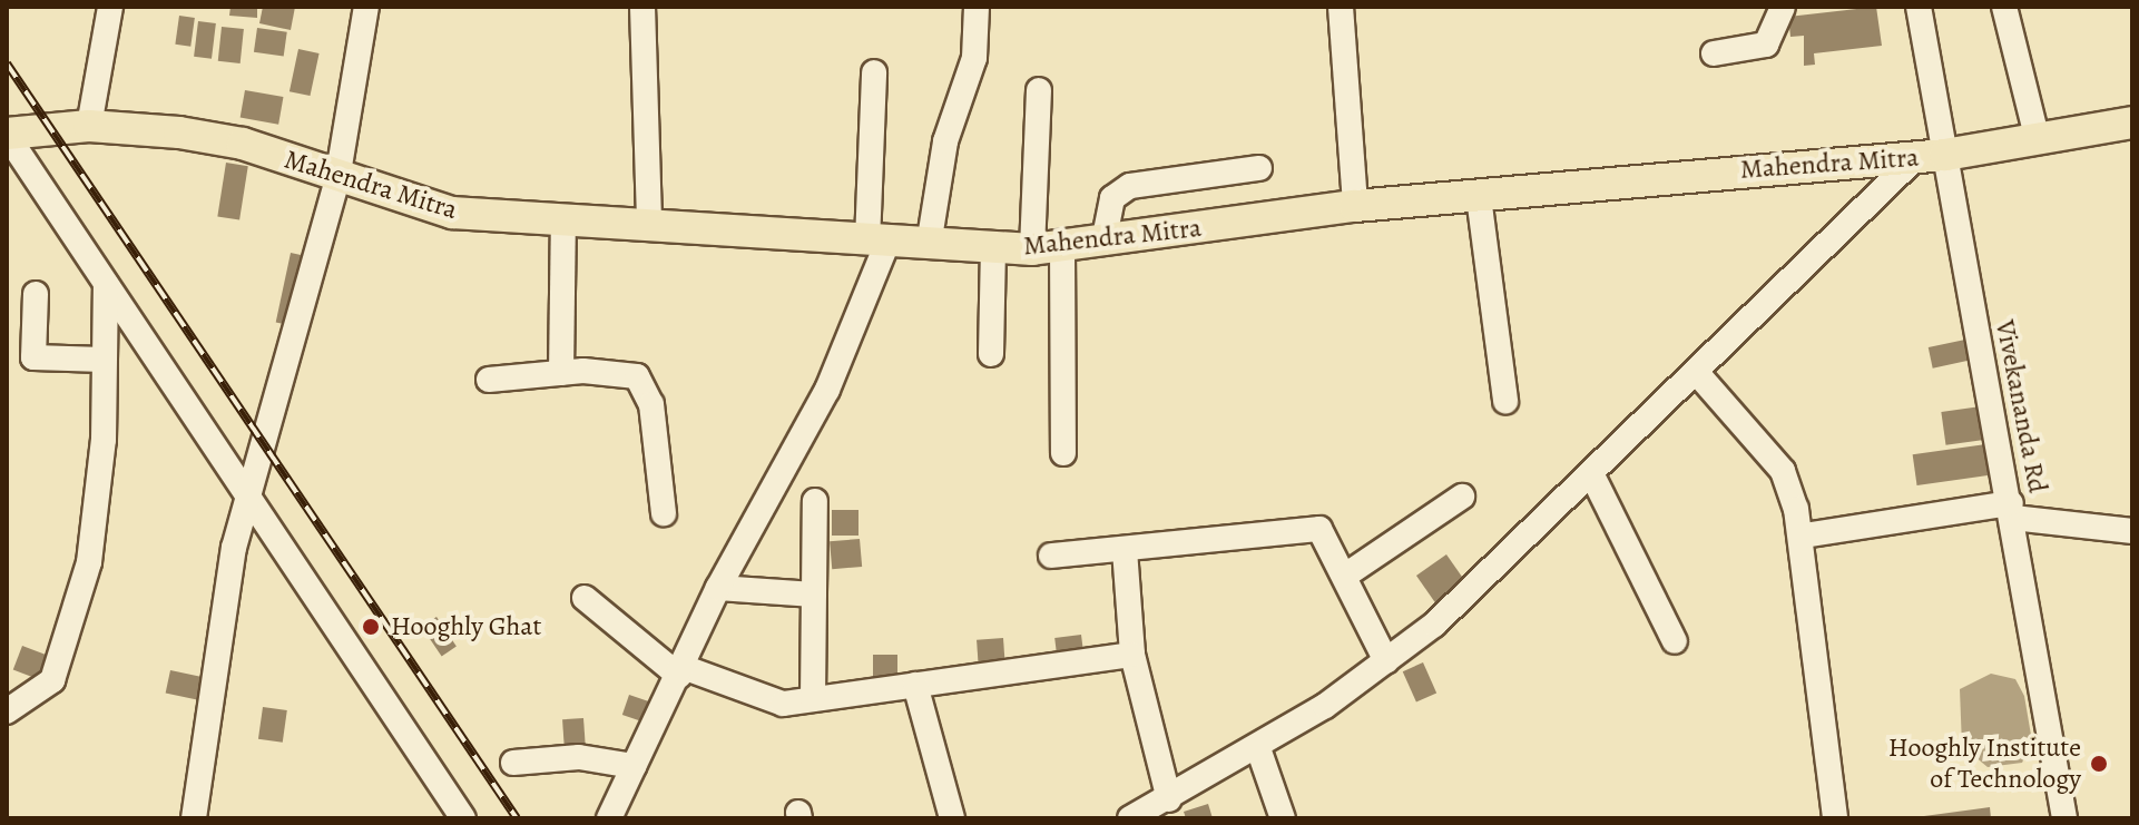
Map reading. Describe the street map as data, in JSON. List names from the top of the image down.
{
  "streets": {
    "main road": ["Mahendra Mitra"],
    "street": ["Vivekananda Rd"]
  },
  "crossings": [
    ["Mahendra Mitra", "Vivekananda Rd"]
  ],
  "places": ["Hooghly Ghat", "Hooghly Institute of Technology"]
}
